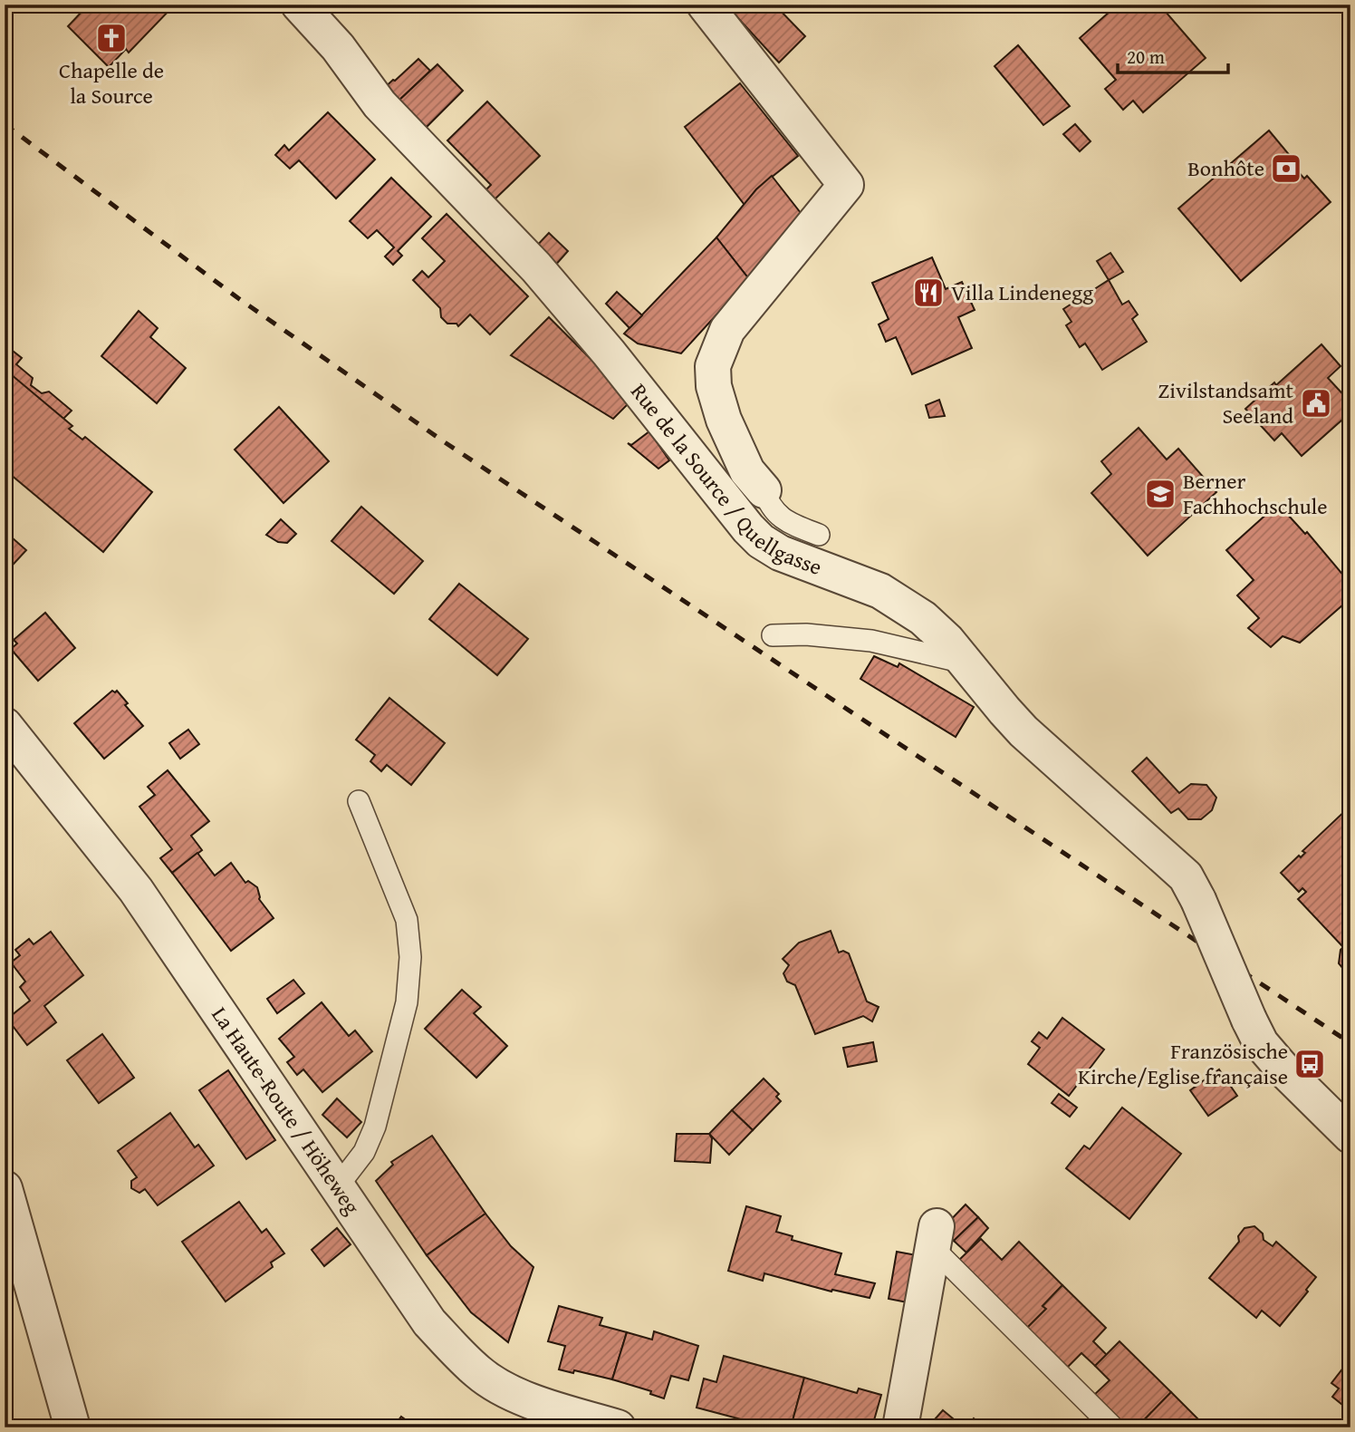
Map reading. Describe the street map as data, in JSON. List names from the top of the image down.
{
  "streets": {
    "street": ["Rue de la Source / Quellgasse", "La Haute-Route / Höheweg"]
  },
  "places": {
    "church": ["Chapelle de la Source"],
    "bank": ["Bonhôte"],
    "restaurant": ["Villa Lindenegg"],
    "public building": ["Zivilstandsamt Seeland"],
    "school or university": ["Berner Fachhochschule"],
    "bus stop": ["Französische Kirche/Eglise française"]
  },
  "scale_bar": "20 m"
}
